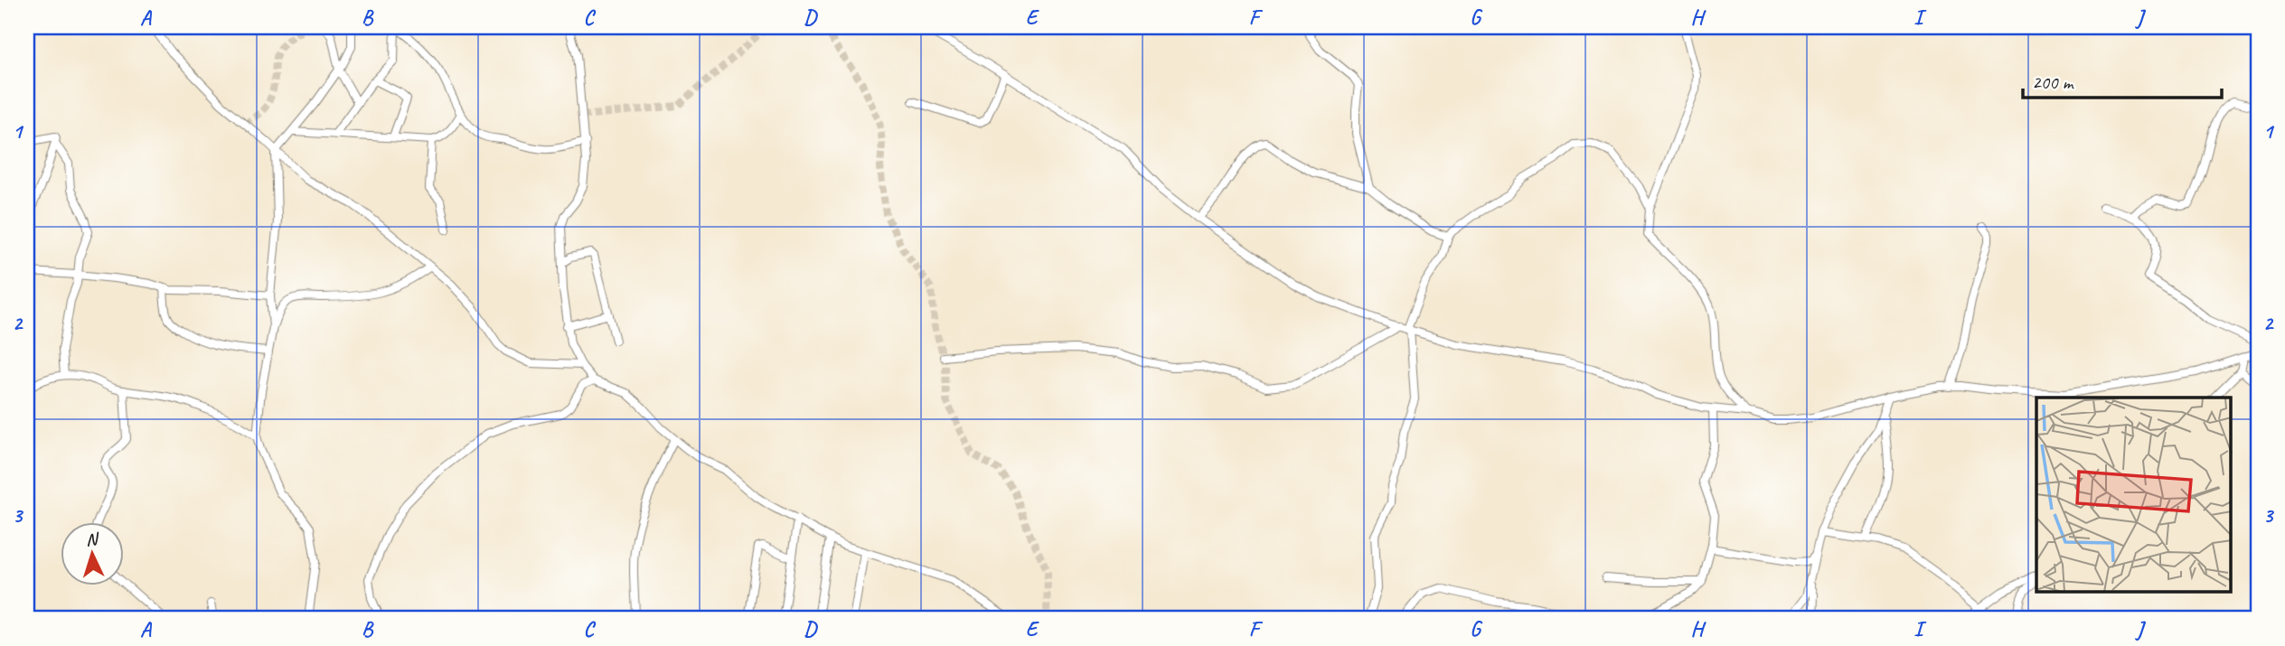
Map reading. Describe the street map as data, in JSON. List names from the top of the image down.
{
  "scale_bar": "200 m",
  "north": "top",
  "grid": {
    "columns": [
      "A",
      "B",
      "C",
      "D",
      "E",
      "F",
      "G",
      "H",
      "I",
      "J"
    ],
    "rows": ["1", "2", "3"]
  }
}
